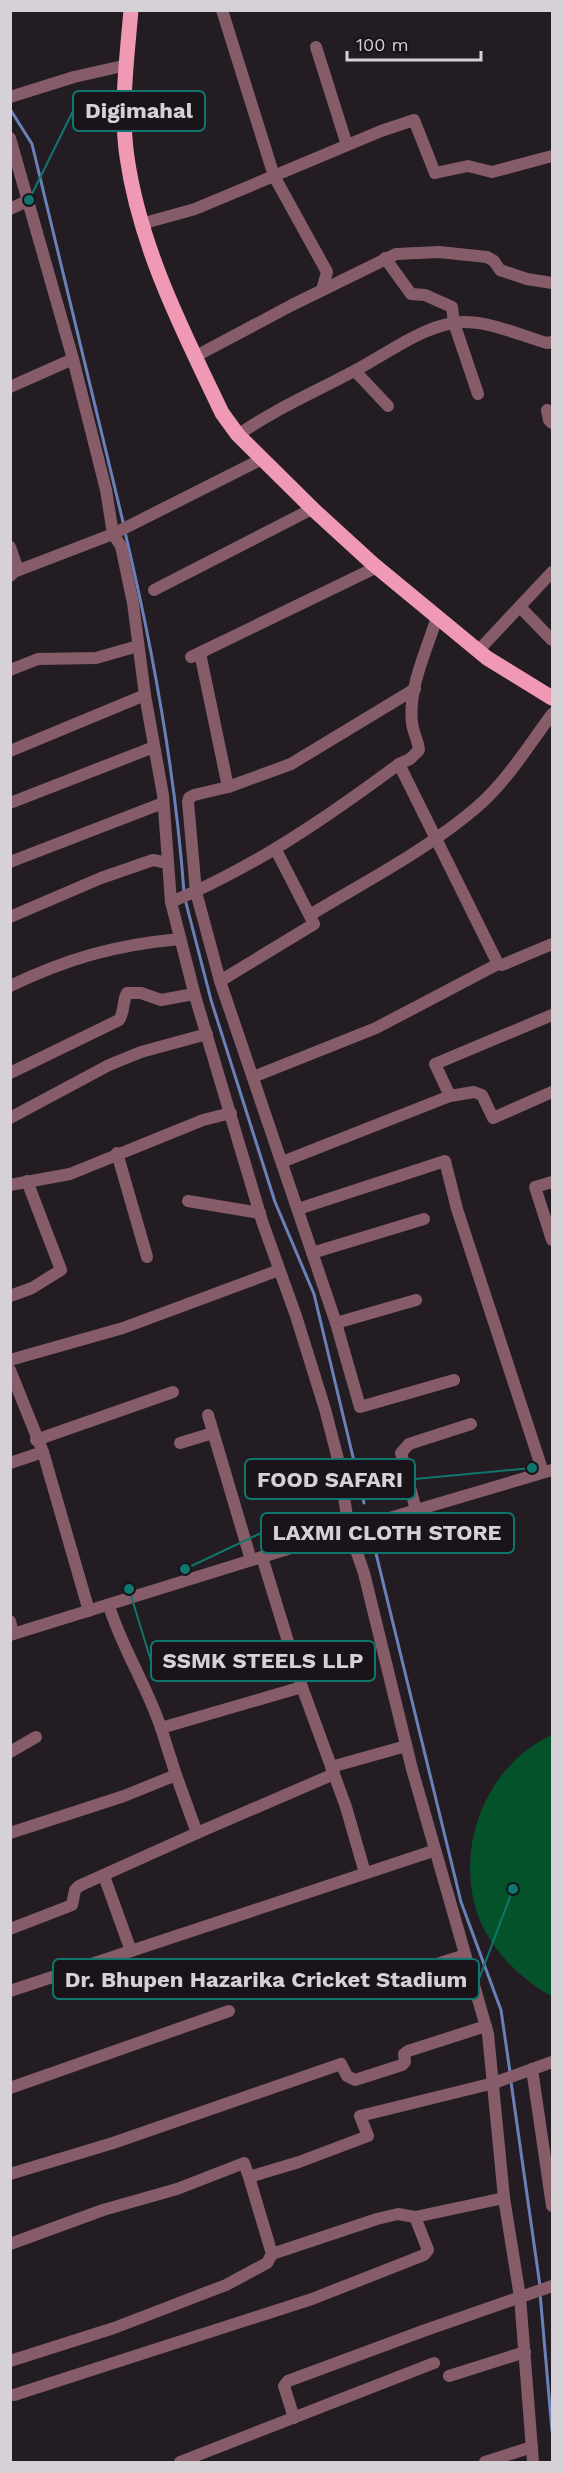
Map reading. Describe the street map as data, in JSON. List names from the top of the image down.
{
  "places": [
    "Digimahal",
    "FOOD SAFARI",
    "LAXMI CLOTH STORE",
    "SSMK STEELS LLP",
    "Dr. Bhupen Hazarika Cricket Stadium"
  ],
  "scale_bar": "100 m"
}
